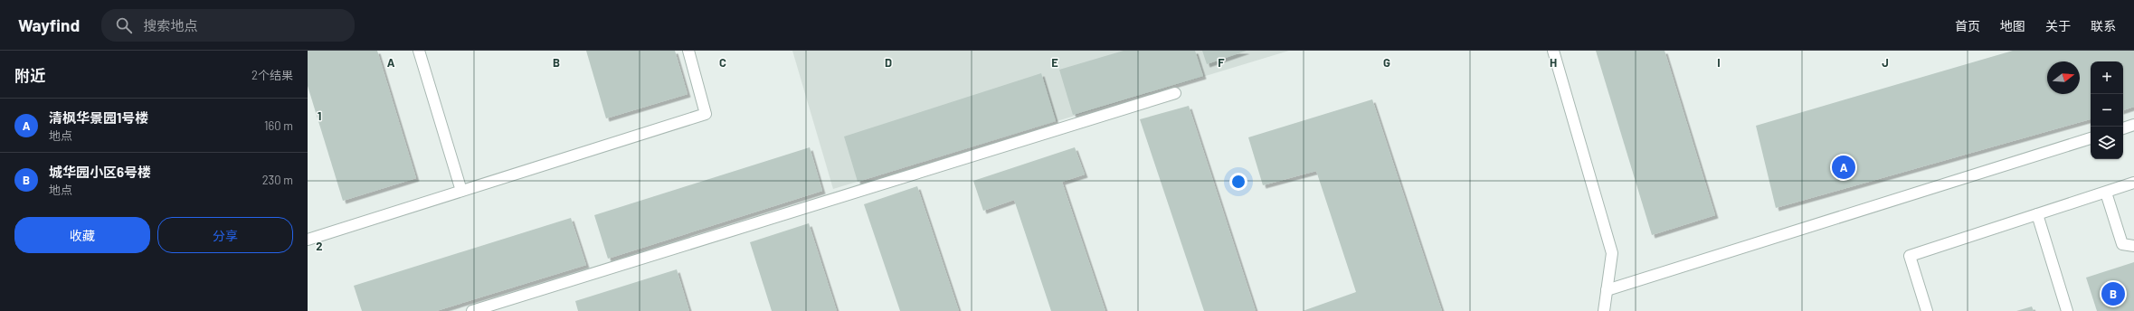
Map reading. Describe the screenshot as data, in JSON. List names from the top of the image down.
{
  "north": "right",
  "page": {
    "header": "Wayfind",
    "search": "搜索地点",
    "nav": [
      "首页",
      "地图",
      "关于",
      "联系"
    ],
    "heading": ["附近", "2个结果"],
    "map_buttons": ["+", "−"],
    "list": [
      {
        "mark": "A",
        "name": "清枫华景园1号楼",
        "note": "地点",
        "value": "160 m"
      },
      {
        "mark": "B",
        "name": "城华园小区6号楼",
        "note": "地点",
        "value": "230 m"
      }
    ],
    "pins": ["A", "B"],
    "buttons": ["收藏", "分享"]
  },
  "grid": {
    "columns": [
      "A",
      "B",
      "C",
      "D",
      "E",
      "F",
      "G",
      "H",
      "I",
      "J"
    ],
    "rows": ["1", "2"]
  }
}
